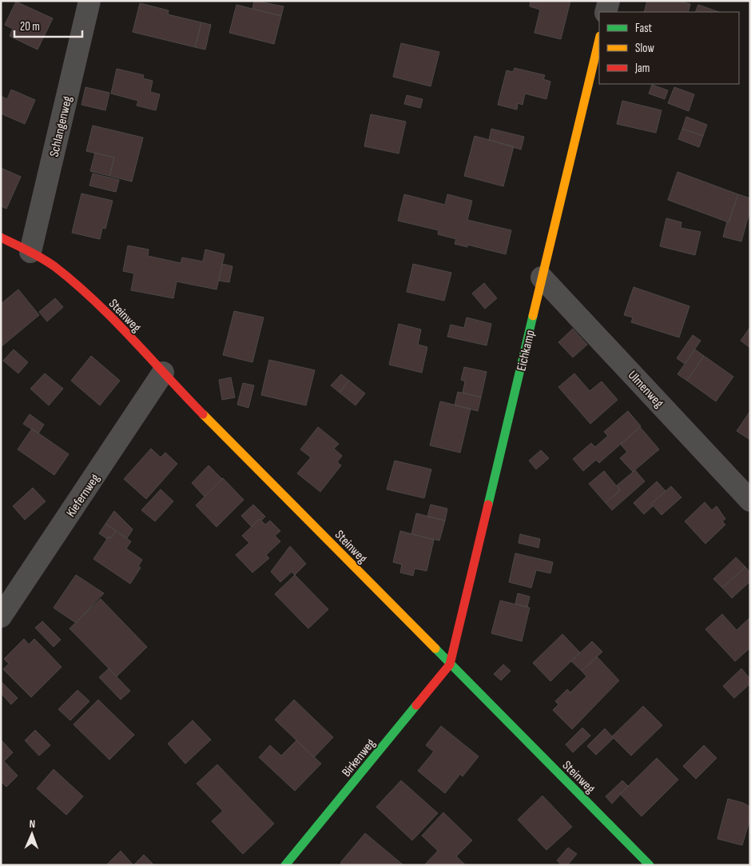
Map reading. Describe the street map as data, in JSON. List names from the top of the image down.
{
  "streets": {
    "street": [
      "Schlangenweg",
      "Steinweg",
      "Eichkamp",
      "Ulmenweg",
      "Kiefernweg",
      "Birkenweg"
    ]
  },
  "crossings": [
    ["Schlangenweg", "Steinweg"],
    ["Steinweg", "Eichkamp"],
    ["Steinweg", "Kiefernweg"],
    ["Steinweg", "Birkenweg"],
    ["Eichkamp", "Ulmenweg"],
    ["Eichkamp", "Birkenweg"]
  ],
  "legend": ["Fast", "Slow", "Jam"],
  "scale_bar": "20 m",
  "north": "top"
}
